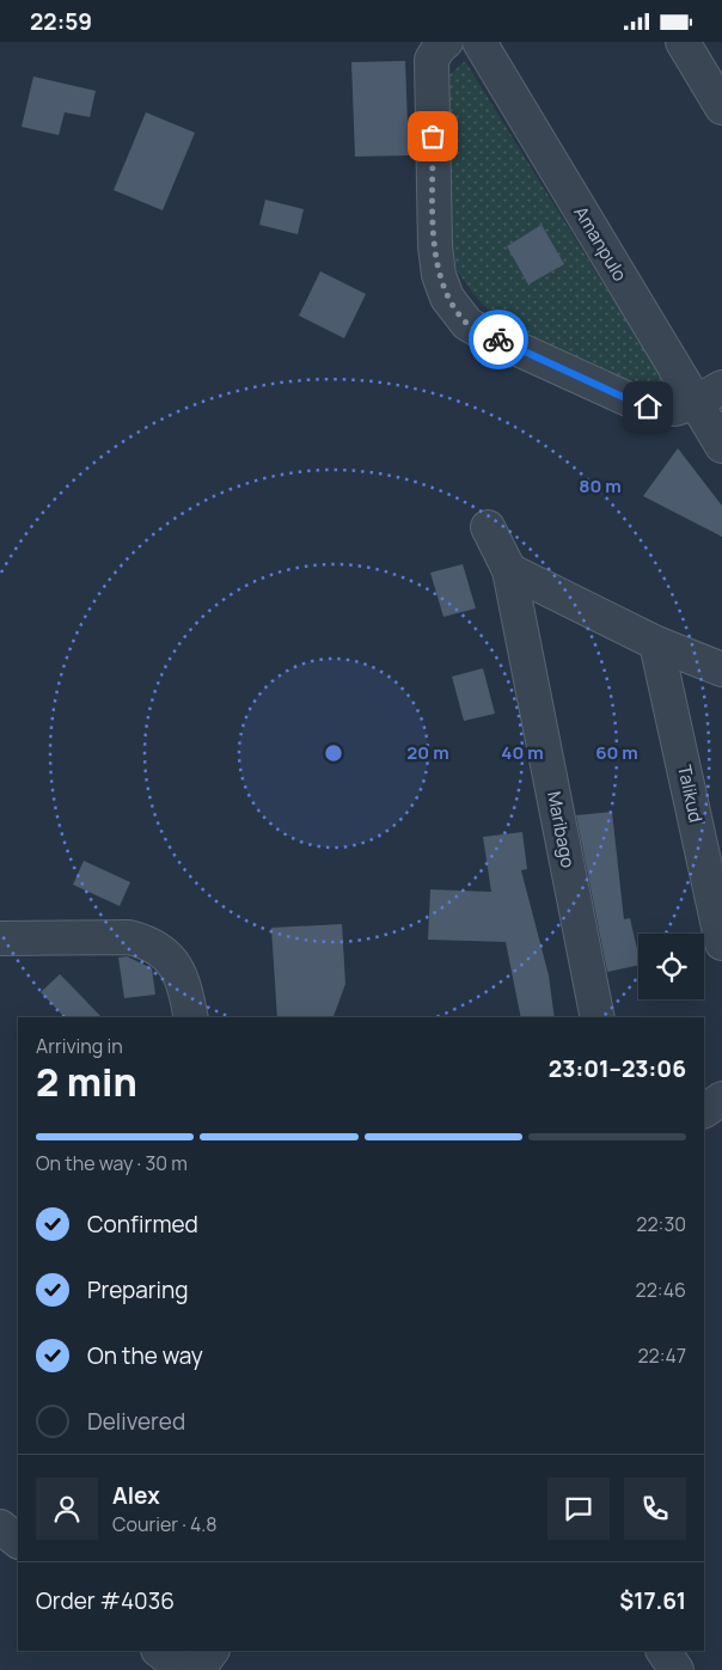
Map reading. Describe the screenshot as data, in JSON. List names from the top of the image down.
{
  "streets": {
    "street": ["Amanpulo", "Talikud", "Maribago"]
  },
  "page": {
    "status": "22:59",
    "heading": ["2 min", "Arriving in", "23:01–23:06"],
    "panel": [
      "Alex",
      "Courier · 4.8",
      "Order #4036",
      "$17.61"
    ],
    "bar": "On the way · 30 m",
    "list": [
      ["Confirmed", "22:30"],
      ["Preparing", "22:46"],
      ["On the way", "22:47"],
      "Delivered"
    ]
  },
  "rings": [
    "80 m",
    "20 m",
    "40 m",
    "60 m"
  ]
}
